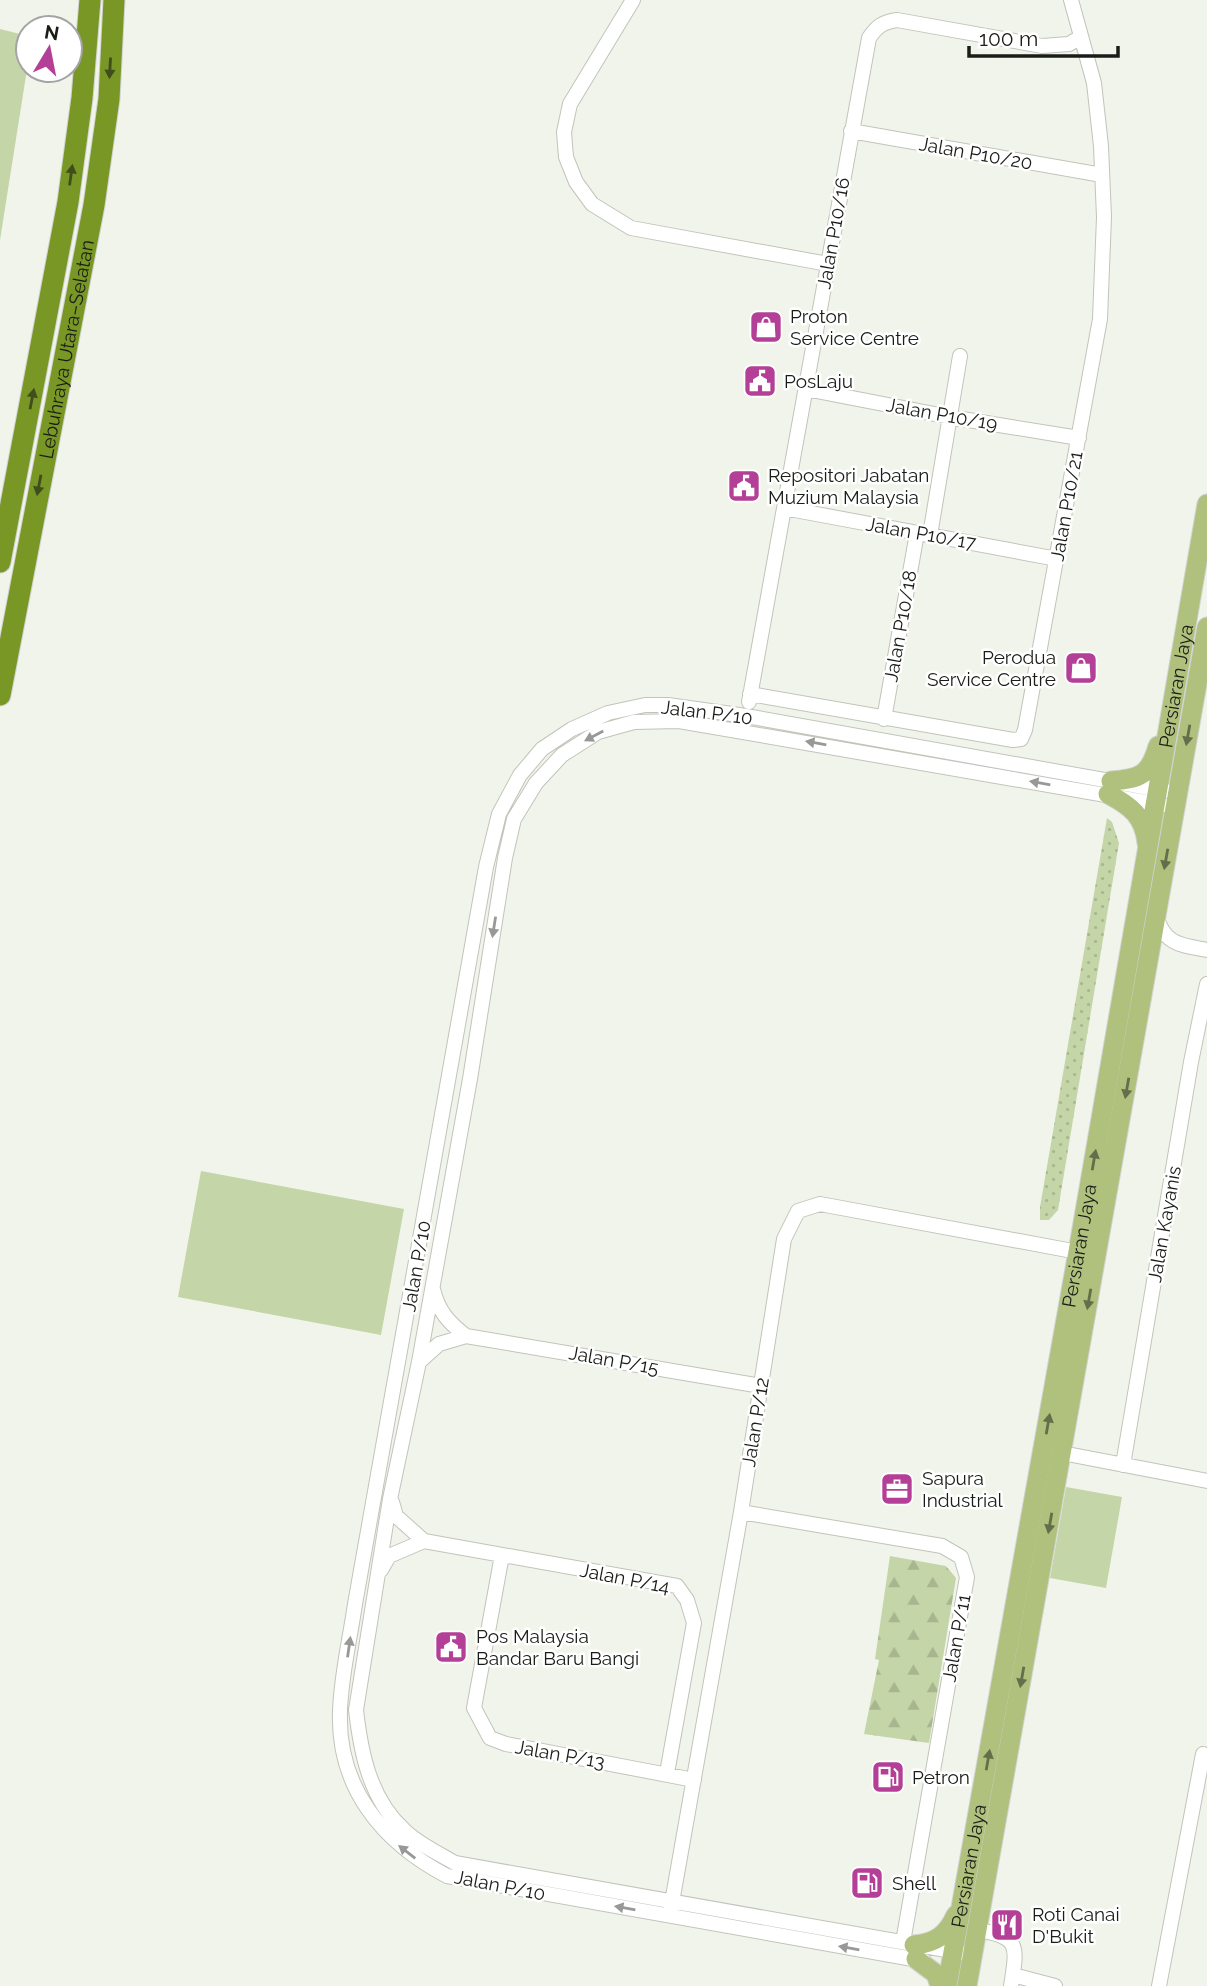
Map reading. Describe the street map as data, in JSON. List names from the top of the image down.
{
  "streets": {
    "highway": ["Lebuhraya Utara–Selatan"],
    "main road": ["Persiaran Jaya"],
    "street": [
      "Jalan P10/20",
      "Jalan P10/16",
      "Jalan P10/19",
      "Jalan P10/21",
      "Jalan P10/17",
      "Jalan P10/18",
      "Jalan P/10",
      "Jalan Kayanis",
      "Jalan P/15",
      "Jalan P/12",
      "Jalan P/14",
      "Jalan P/11",
      "Jalan P/13"
    ]
  },
  "crossings": [
    ["Jalan P10/20", "Jalan P10/16"],
    ["Jalan P10/20", "Jalan P10/21"],
    ["Jalan P10/16", "Jalan P10/19"],
    ["Jalan P10/16", "Jalan P10/21"],
    ["Jalan P10/16", "Jalan P10/17"],
    ["Jalan P10/16", "Jalan P/10"],
    ["Jalan P10/19", "Jalan P10/21"],
    ["Jalan P10/19", "Jalan P10/18"],
    ["Jalan P10/21", "Jalan P10/17"],
    ["Jalan P10/21", "Jalan P10/18"],
    ["Jalan P10/17", "Jalan P10/18"],
    ["Persiaran Jaya", "Jalan P/10"],
    ["Persiaran Jaya", "Jalan P/12"],
    ["Jalan P/10", "Jalan P/12"],
    ["Jalan P/10", "Jalan P/11"],
    ["Jalan P/15", "Jalan P/12"],
    ["Jalan P/12", "Jalan P/11"],
    ["Jalan P/12", "Jalan P/13"],
    ["Jalan P/14", "Jalan P/13"]
  ],
  "places": {
    "shop": ["Proton Service Centre", "Perodua Service Centre"],
    "public building": ["PosLaju", "Repositori Jabatan Muzium Malaysia", "Pos Malaysia Bandar Baru Bangi"],
    "office": ["Sapura Industrial"],
    "fuel station": ["Petron", "Shell"],
    "restaurant": ["Roti Canai D'Bukit"]
  },
  "scale_bar": "100 m",
  "north": "top"
}
